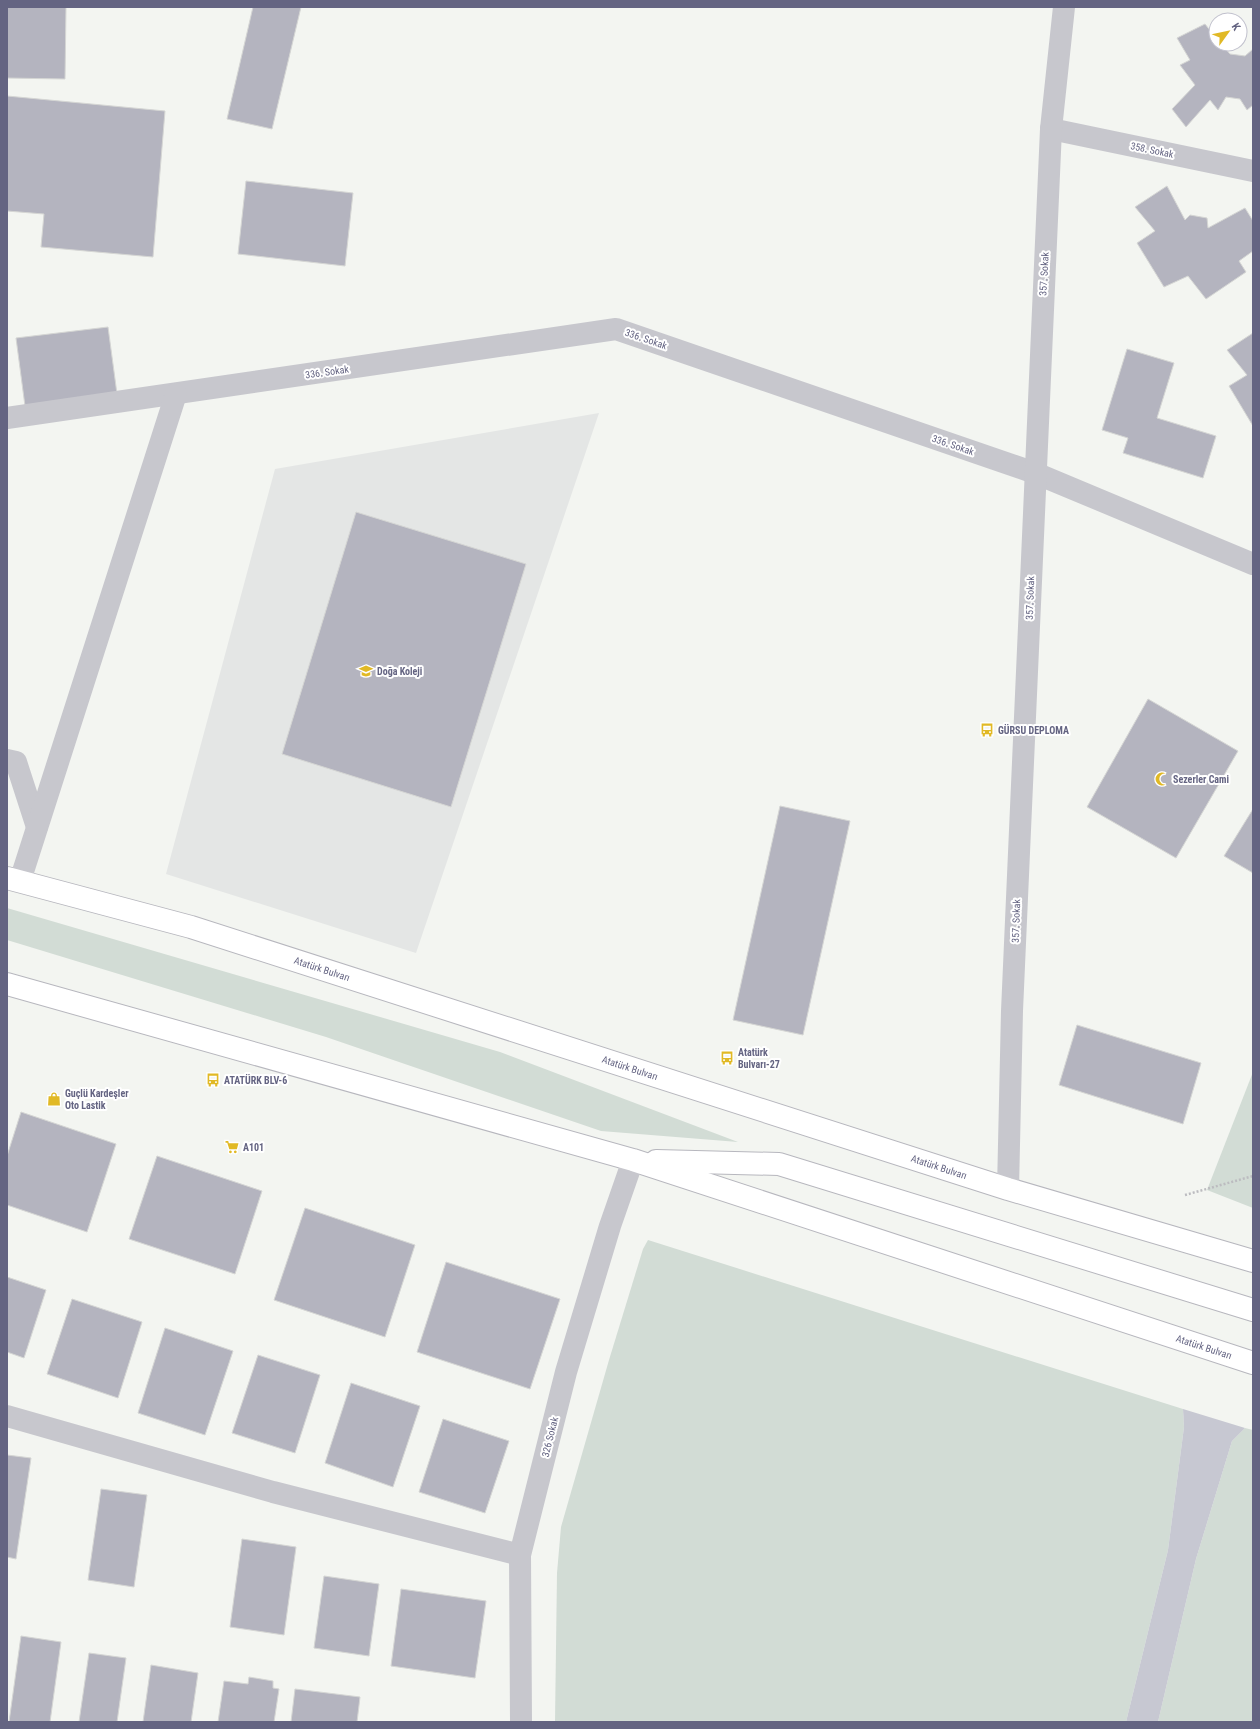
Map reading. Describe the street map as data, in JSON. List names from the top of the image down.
{
  "streets": {
    "main road": ["Atatürk Bulvarı"],
    "street": [
      "358. Sokak",
      "357. Sokak",
      "336. Sokak",
      "326 Sokak"
    ]
  },
  "crossings": [
    ["358. Sokak", "357. Sokak"],
    ["357. Sokak", "336. Sokak"],
    ["357. Sokak", "Atatürk Bulvarı"],
    ["Atatürk Bulvarı", "326 Sokak"]
  ],
  "places": {
    "school or university": ["Doğa Koleji"],
    "bus stop": ["GÜRSU DEPLOMA", "Atatürk Bulvarı-27", "ATATÜRK BLV-6"],
    "mosque": ["Sezerler Cami"],
    "shop": ["Guçlü Kardeşler Oto Lastik"],
    "supermarket": ["A101"]
  },
  "north": "top right"
}
